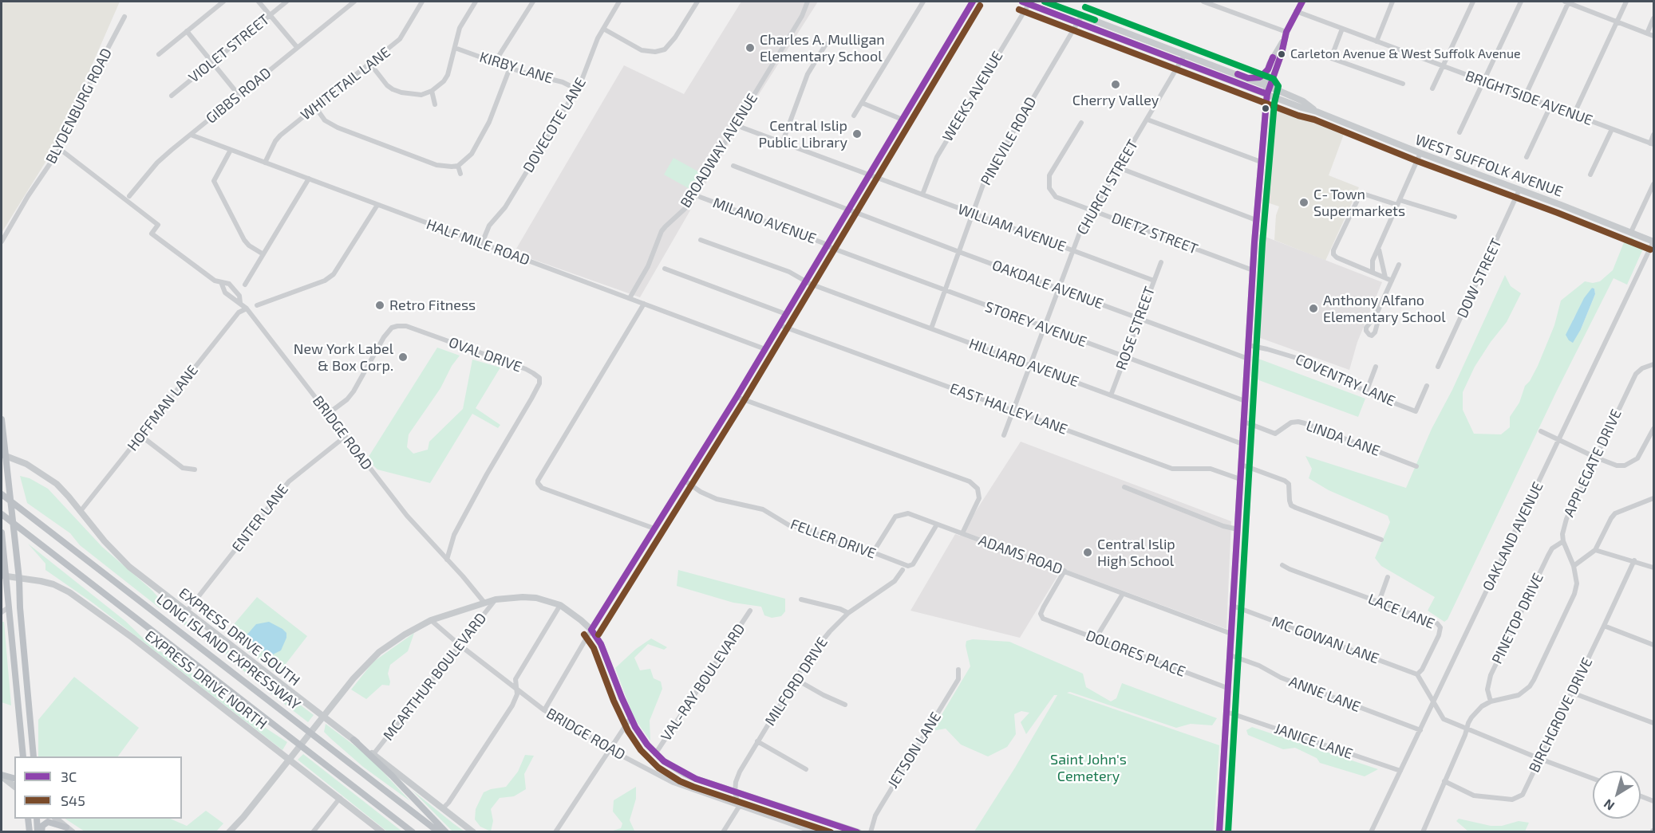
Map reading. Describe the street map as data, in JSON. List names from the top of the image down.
{
  "streets": {
    "highway": ["LONG ISLAND EXPRESSWAY"],
    "main road": ["WEST SUFFOLK AVENUE", "EXPRESS DRIVE SOUTH", "EXPRESS DRIVE NORTH"],
    "street": [
      "VIOLET STREET",
      "KIRBY LANE",
      "WHITETAIL LANE",
      "GIBBS ROAD",
      "WEEKS AVENUE",
      "BRIGHTSIDE AVENUE",
      "BLYDENBURG ROAD",
      "DOVECOTE LANE",
      "PINEVILE ROAD",
      "BROADWAY AVENUE",
      "CHURCH STREET",
      "MILANO AVENUE",
      "WILLIAM AVENUE",
      "DIETZ STREET",
      "HALF MILE ROAD",
      "DOW STREET",
      "OAKDALE AVENUE",
      "STOREY AVENUE",
      "ROSE STREET",
      "OVAL DRIVE",
      "HILLIARD AVENUE",
      "COVENTRY LANE",
      "HOFFMAN LANE",
      "EAST HALLEY LANE",
      "BRIDGE ROAD",
      "LINDA LANE",
      "APPLEGATE DRIVE",
      "ENTER LANE",
      "OAKLAND AVENUE",
      "FELLER DRIVE",
      "ADAMS ROAD",
      "LACE LANE",
      "PINETOP DRIVE",
      "MC GOWAN LANE",
      "DOLORES PLACE",
      "MCARTHUR BOULEVARD",
      "MILFORD DRIVE",
      "VAL-RAY BOULEVARD",
      "ANNE LANE",
      "BIRCHGROVE DRIVE",
      "JANICE LANE",
      "JETSON LANE"
    ]
  },
  "crossings": [
    ["KIRBY LANE", "DOVECOTE LANE"],
    ["WHITETAIL LANE", "HALF MILE ROAD"],
    ["GIBBS ROAD", "HALF MILE ROAD"],
    ["WEEKS AVENUE", "WEST SUFFOLK AVENUE"],
    ["WEEKS AVENUE", "WILLIAM AVENUE"],
    ["BLYDENBURG ROAD", "BRIDGE ROAD"],
    ["DOVECOTE LANE", "HALF MILE ROAD"],
    ["PINEVILE ROAD", "WEST SUFFOLK AVENUE"],
    ["PINEVILE ROAD", "WILLIAM AVENUE"],
    ["PINEVILE ROAD", "OAKDALE AVENUE"],
    ["PINEVILE ROAD", "STOREY AVENUE"],
    ["PINEVILE ROAD", "HILLIARD AVENUE"],
    ["BROADWAY AVENUE", "HALF MILE ROAD"],
    ["WEST SUFFOLK AVENUE", "CHURCH STREET"],
    ["WEST SUFFOLK AVENUE", "DOW STREET"],
    ["WEST SUFFOLK AVENUE", "OAKLAND AVENUE"],
    ["CHURCH STREET", "WILLIAM AVENUE"],
    ["CHURCH STREET", "DIETZ STREET"],
    ["CHURCH STREET", "OAKDALE AVENUE"],
    ["CHURCH STREET", "STOREY AVENUE"],
    ["CHURCH STREET", "HILLIARD AVENUE"],
    ["CHURCH STREET", "EAST HALLEY LANE"],
    ["MILANO AVENUE", "STOREY AVENUE"],
    ["WILLIAM AVENUE", "ROSE STREET"],
    ["OAKDALE AVENUE", "ROSE STREET"],
    ["STOREY AVENUE", "ROSE STREET"],
    ["ROSE STREET", "HILLIARD AVENUE"],
    ["OVAL DRIVE", "BRIDGE ROAD"],
    ["HOFFMAN LANE", "BRIDGE ROAD"],
    ["HOFFMAN LANE", "EXPRESS DRIVE SOUTH"],
    ["BRIDGE ROAD", "ENTER LANE"],
    ["BRIDGE ROAD", "MCARTHUR BOULEVARD"],
    ["APPLEGATE DRIVE", "PINETOP DRIVE"],
    ["APPLEGATE DRIVE", "BIRCHGROVE DRIVE"],
    ["ENTER LANE", "EXPRESS DRIVE SOUTH"],
    ["OAKLAND AVENUE", "ANNE LANE"],
    ["OAKLAND AVENUE", "JANICE LANE"],
    ["ADAMS ROAD", "DOLORES PLACE"],
    ["LACE LANE", "MC GOWAN LANE"],
    ["EXPRESS DRIVE SOUTH", "MCARTHUR BOULEVARD"]
  ],
  "parks": ["Saint John's Cemetery"],
  "places": [
    "Charles A. Mulligan Elementary School",
    "Carleton Avenue & West Suffolk Avenue",
    "Cherry Valley",
    "Central Islip Public Library",
    "C‑Town Supermarkets",
    "Retro Fitness",
    "Anthony Alfano Elementary School",
    "New York Label & Box Corp.",
    "Central Islip High School"
  ],
  "lines": ["transit line 3C", "transit line S45"],
  "legend": ["3C", "S45"],
  "north": "bottom left"
}
